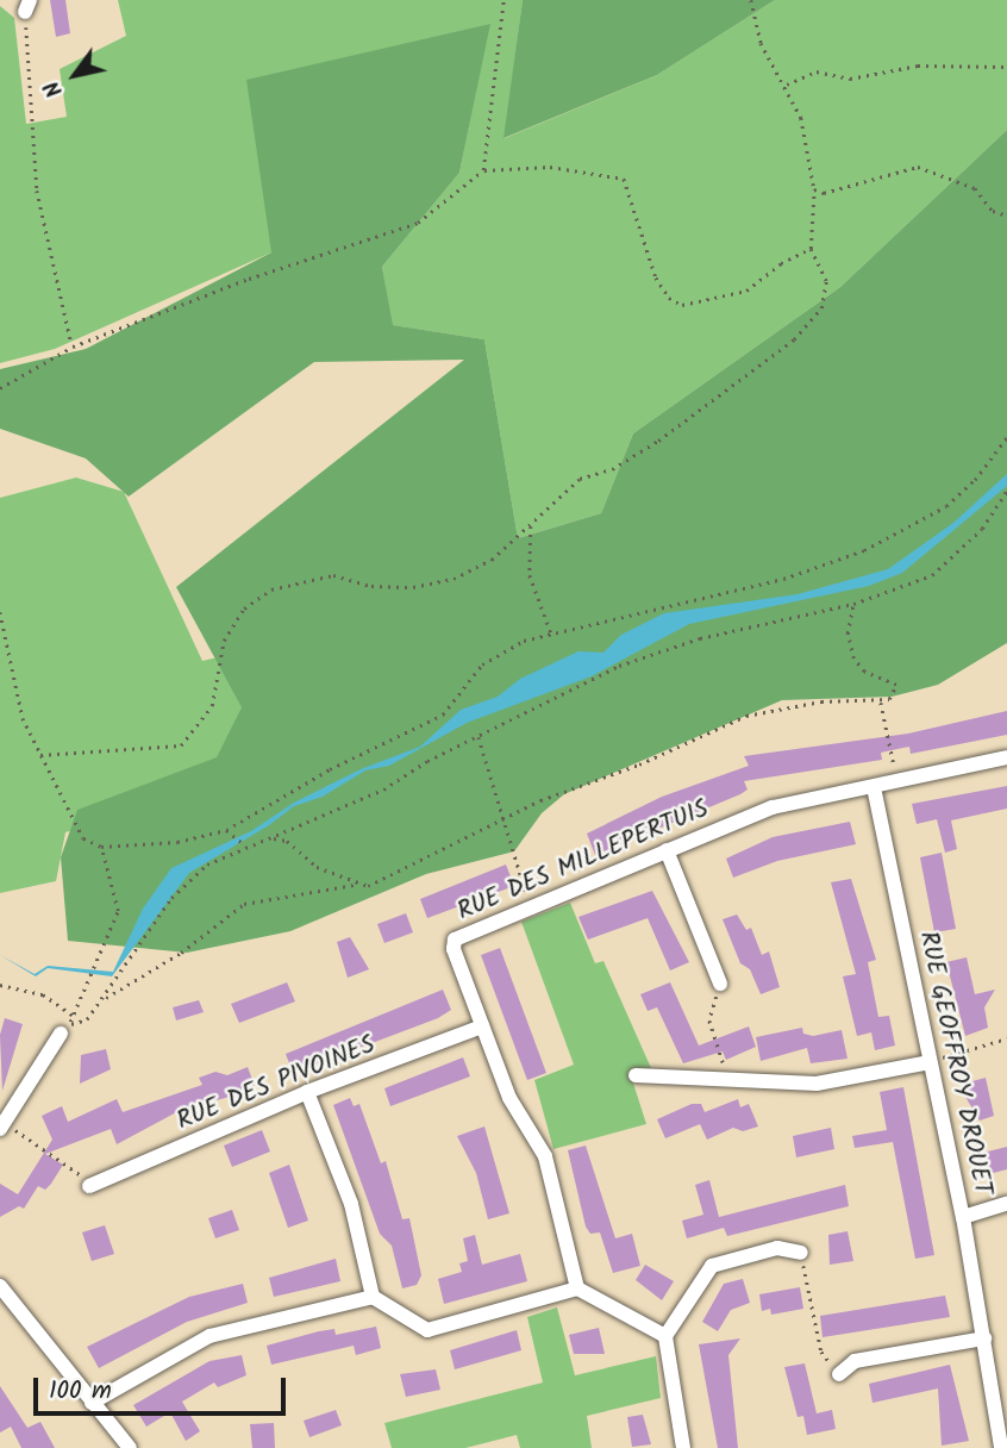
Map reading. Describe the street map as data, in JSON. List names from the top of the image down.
{
  "streets": {
    "street": ["RUE DES MILLEPERTUIS", "RUE GEOFFROY DROUET", "RUE DES PIVOINES"]
  },
  "crossings": [
    ["RUE DES MILLEPERTUIS", "RUE GEOFFROY DROUET"],
    ["RUE DES MILLEPERTUIS", "RUE DES PIVOINES"]
  ],
  "scale_bar": "100 m",
  "north": "bottom left"
}
